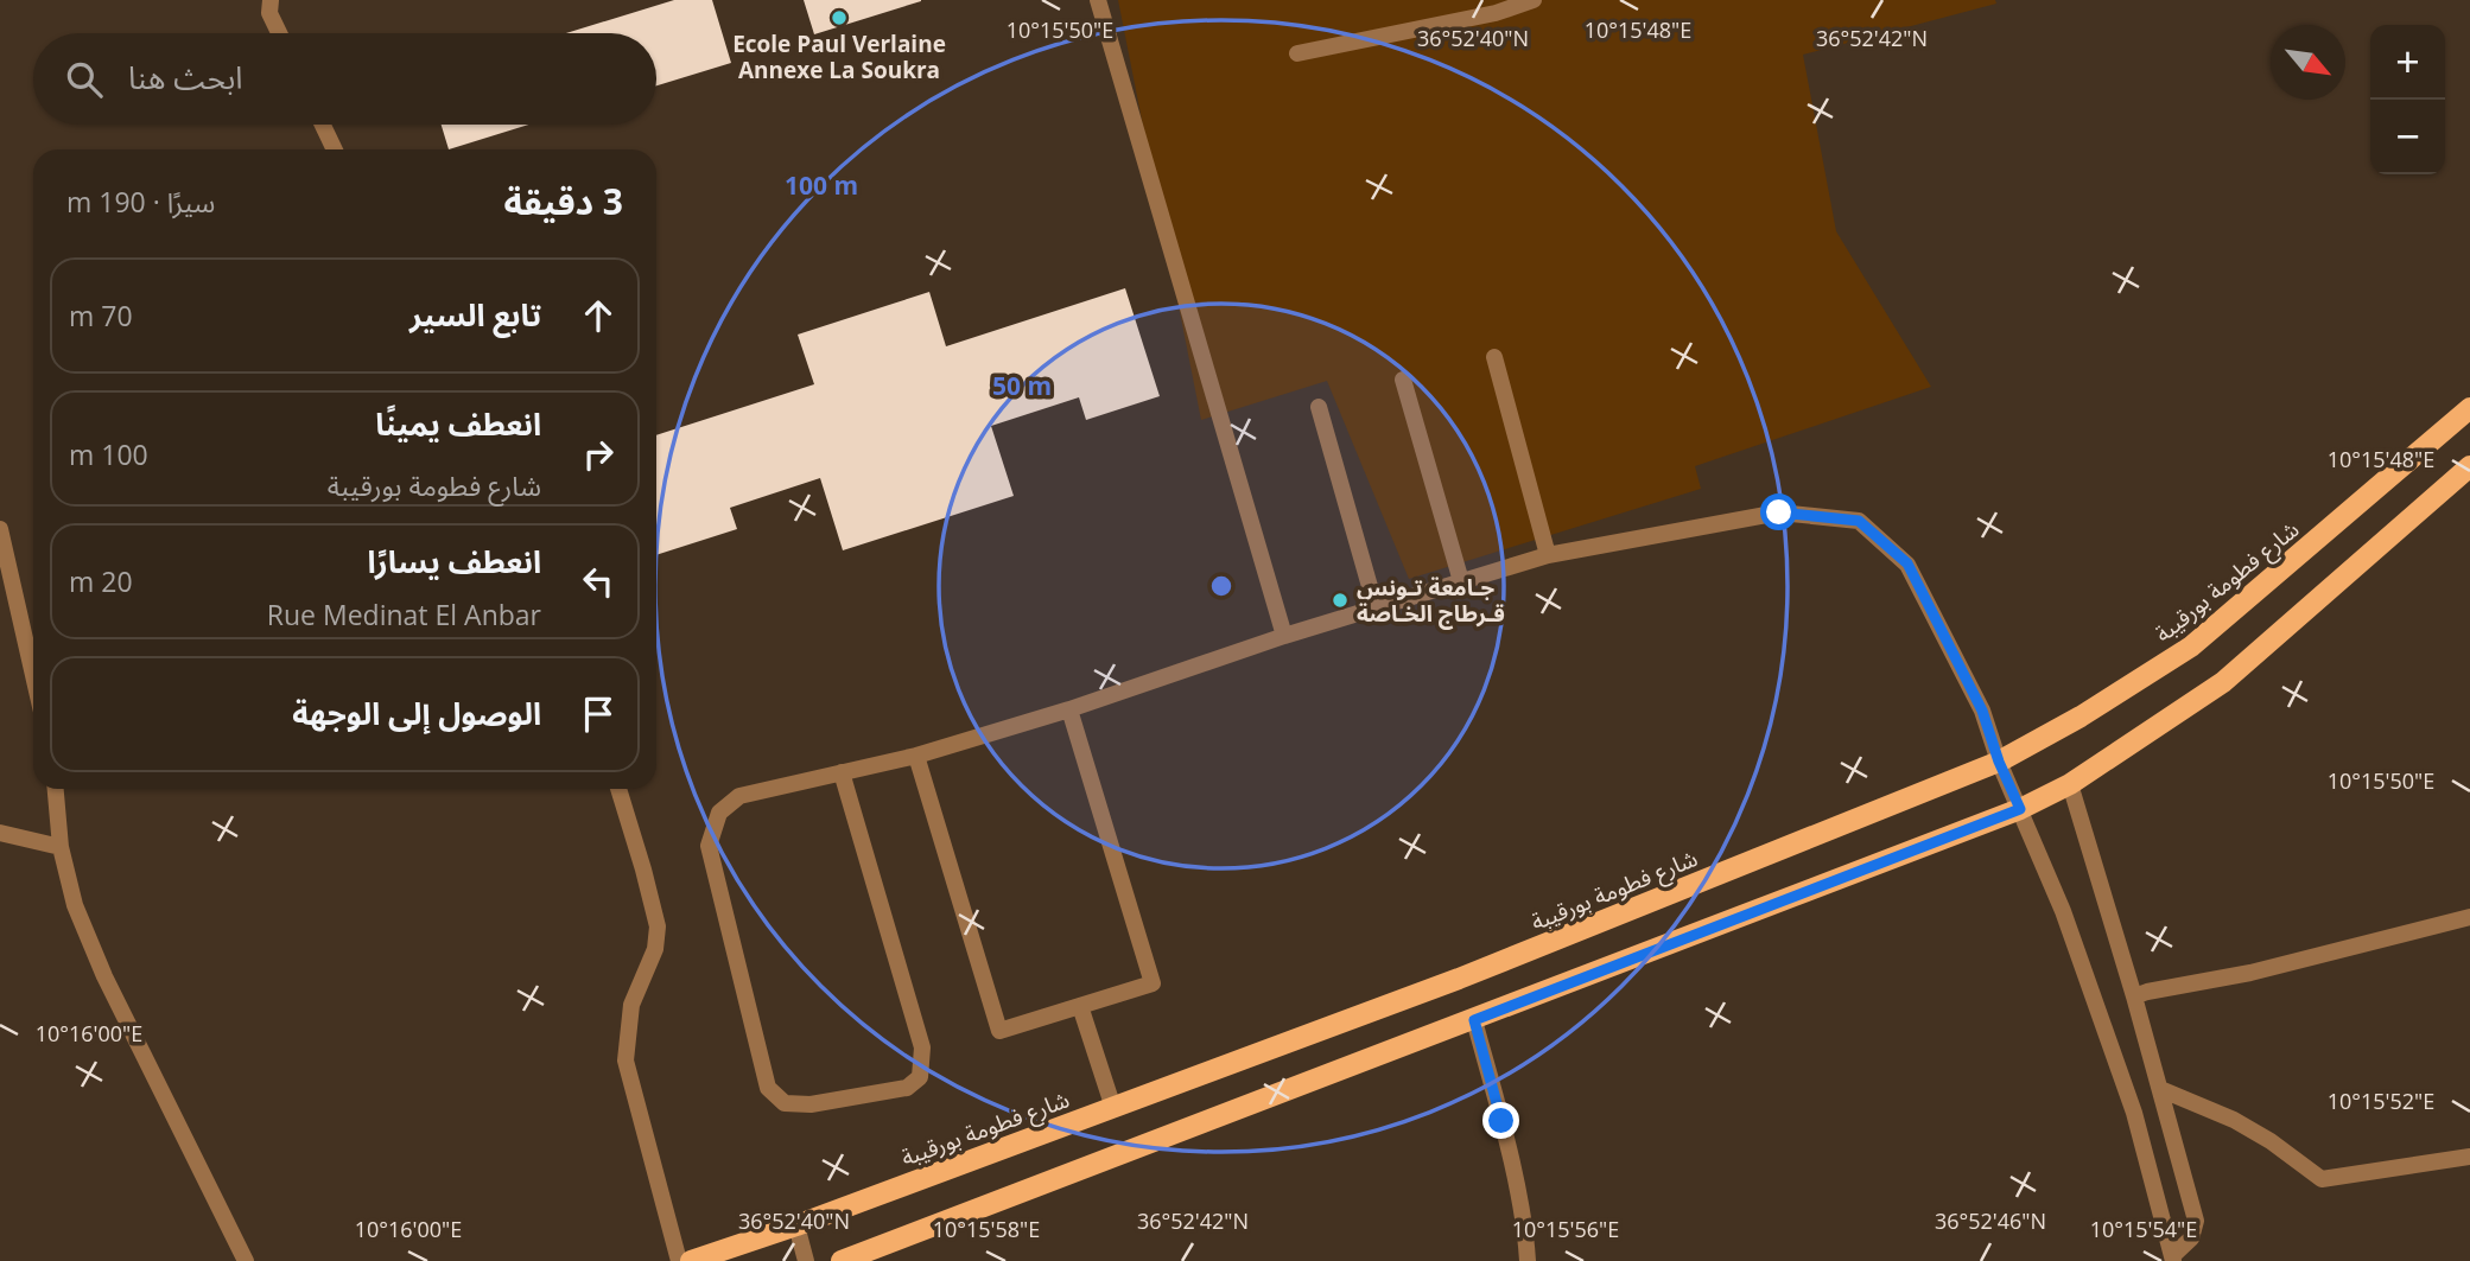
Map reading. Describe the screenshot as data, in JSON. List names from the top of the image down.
{
  "streets": {
    "main road": ["شارع فطومة بورقيبة"]
  },
  "places": ["Ecole Paul Verlaine Annexe La Soukra", "جـامعة تـونس قـرطاج الخـاصة"],
  "north": "bottom right",
  "page": {
    "map_buttons": ["+", "−"],
    "search": "ابحث هنا",
    "heading": ["3 دقيقة", "سيرًا · 190 m"],
    "list": [
      ["تابع السير", "70 m"],
      ["انعطف يمينًا", "شارع فطومة بورقيبة", "100 m"],
      ["انعطف يسارًا", "Rue Medinat El Anbar", "20 m"],
      "الوصول إلى الوجهة"
    ]
  },
  "coordinates": [
    "10°15'50\"E",
    "10°15'48\"E",
    "36°52'40\"N",
    "36°52'42\"N",
    "10°16'00\"E",
    "10°15'52\"E",
    "36°52'46\"N",
    "10°15'58\"E",
    "10°15'56\"E",
    "10°15'54\"E"
  ],
  "rings": ["100 m", "50 m"]
}
